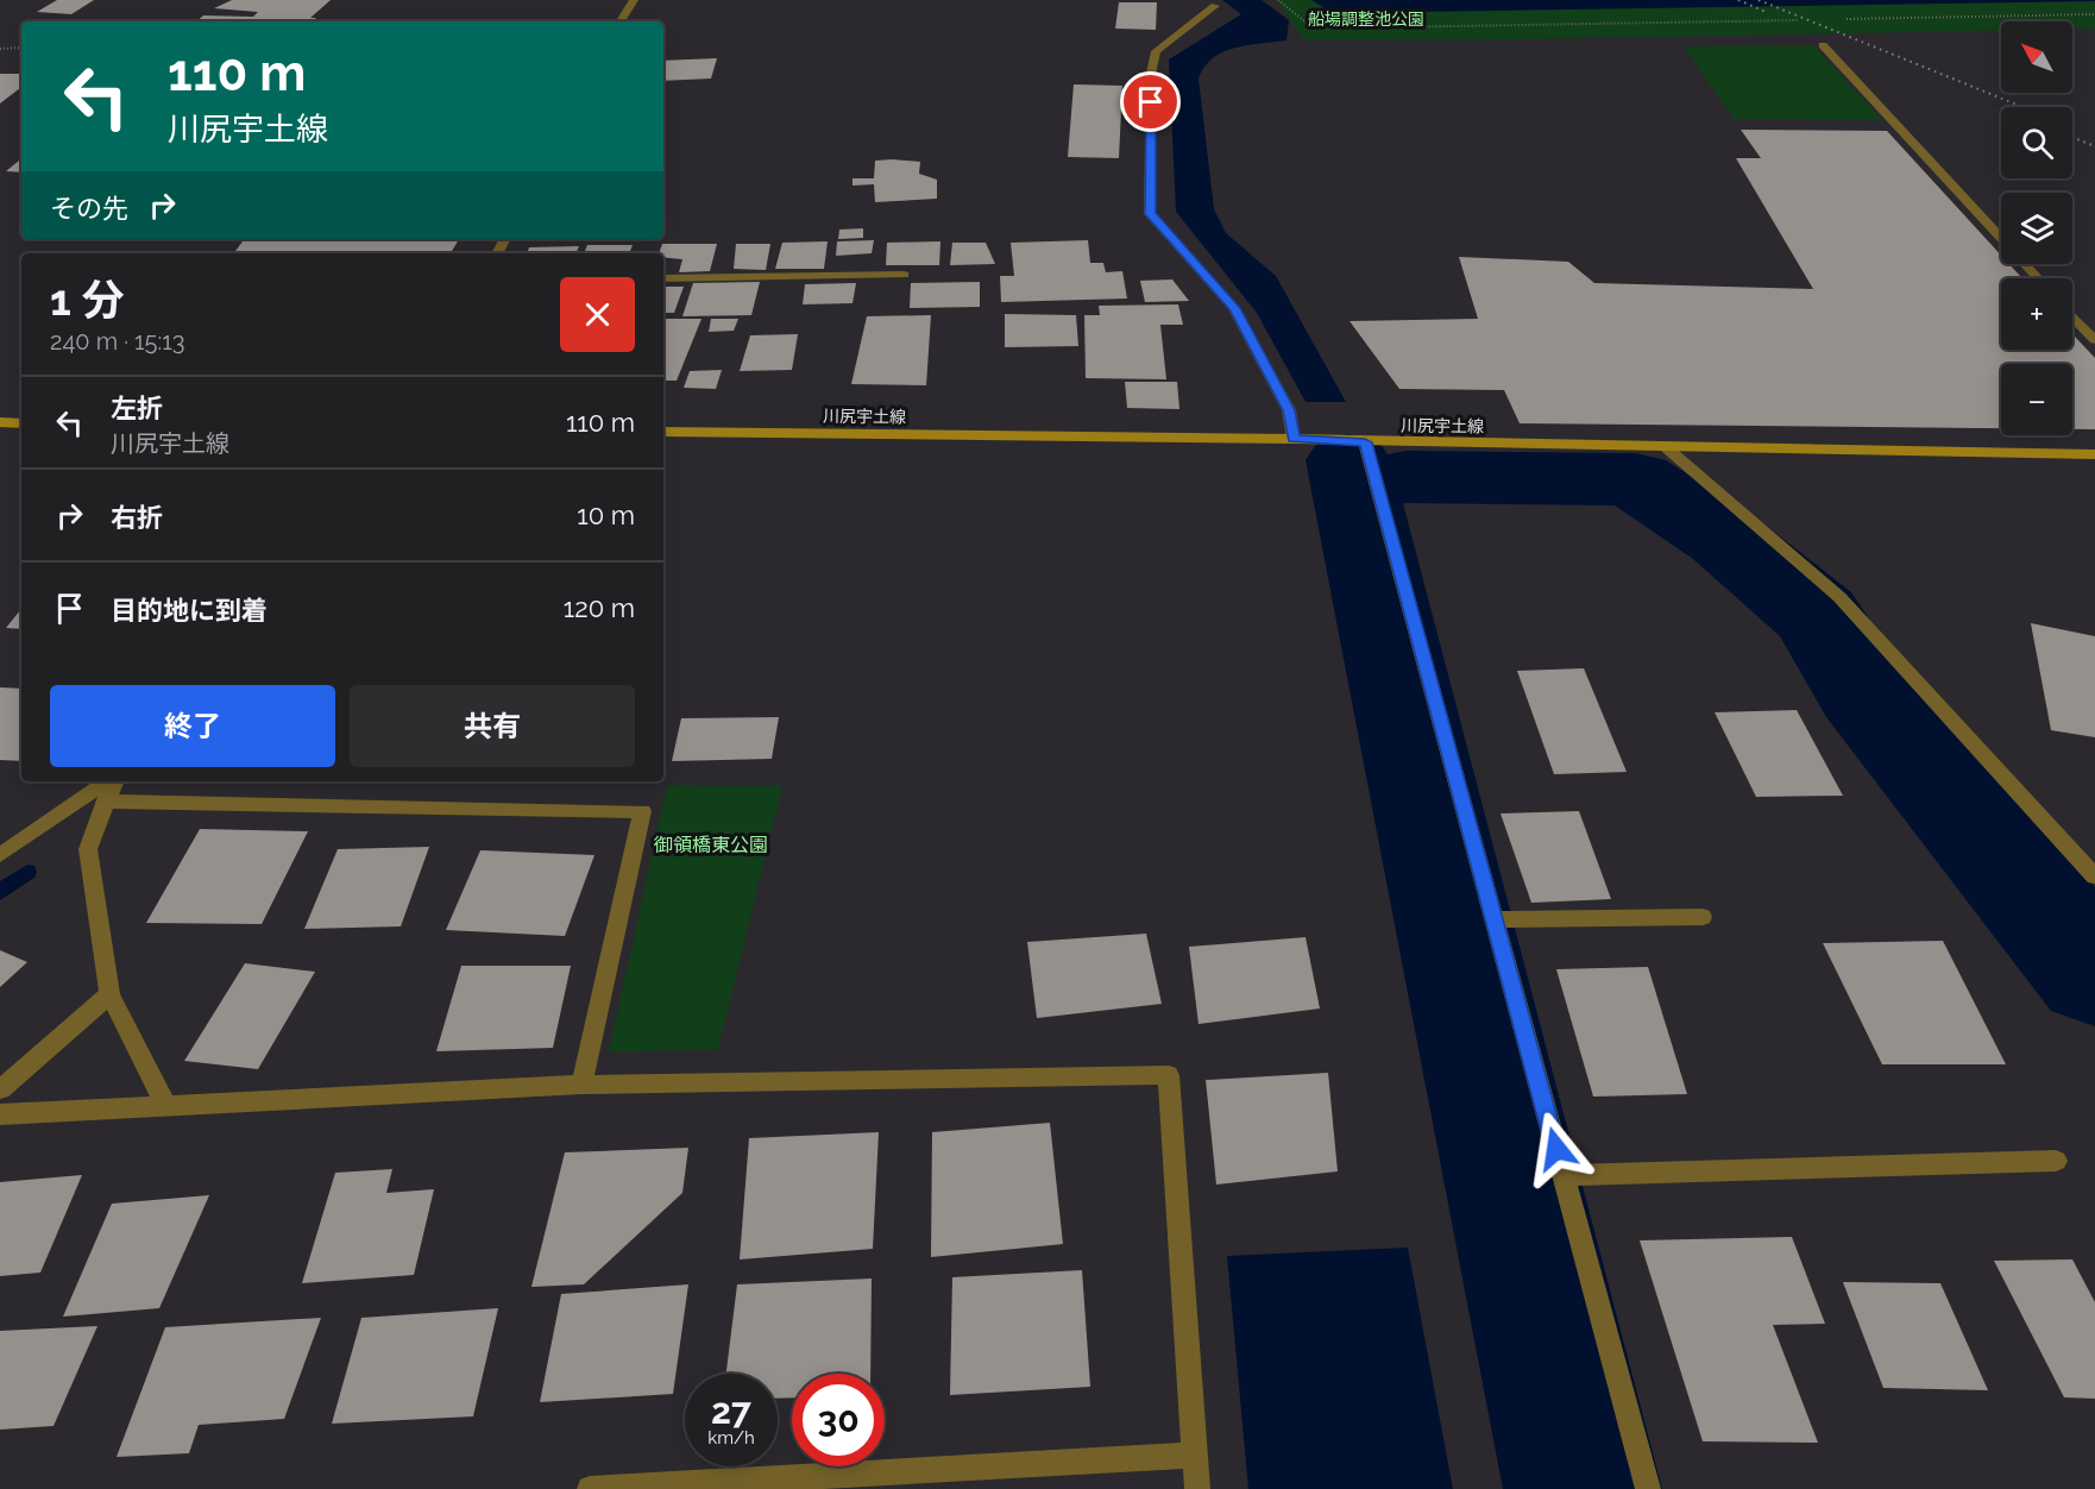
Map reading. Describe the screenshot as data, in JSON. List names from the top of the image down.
{
  "streets": {
    "main road": ["川尻宇土線"]
  },
  "parks": ["船場調整池公園", "御領橋東公園"],
  "north": "top left",
  "page": {
    "map_buttons": ["+", "−"],
    "turn": ["110 m", "川尻宇土線"],
    "then": "その先",
    "heading": ["1 分", "240 m · 15:13"],
    "list": [
      {
        "name": "左折",
        "note": "川尻宇土線",
        "value": "110 m"
      },
      {
        "name": "右折",
        "value": "10 m"
      },
      {
        "name": "目的地に到着",
        "value": "120 m"
      }
    ],
    "buttons": ["終了", "共有"],
    "speed": "27 km/h",
    "limit": "30"
  }
}
